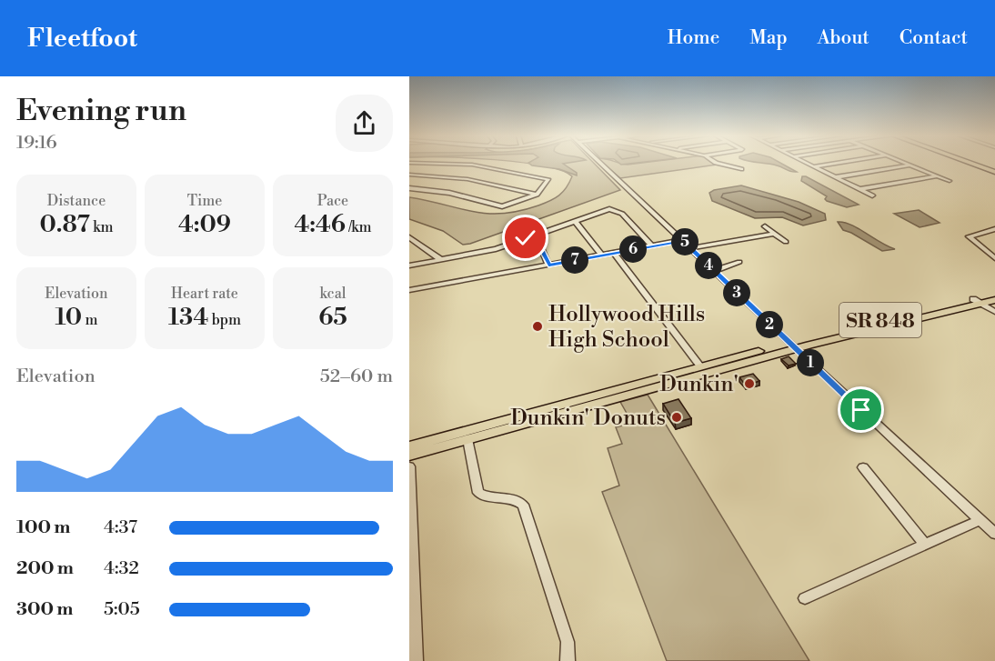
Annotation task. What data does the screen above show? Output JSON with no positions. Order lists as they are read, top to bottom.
{
  "streets": {
    "main road": ["SR 848"]
  },
  "places": ["Hollywood Hills High School", "Dunkin'", "Dunkin' Donuts"],
  "page": {
    "header": "Fleetfoot",
    "nav": [
      "Home",
      "Map",
      "About",
      "Contact"
    ],
    "heading": ["Evening run", "19:16"],
    "stats": [
      ["Distance", "0.87 km"],
      ["Time", "4:09"],
      ["Pace", "4:46 /km"],
      ["Elevation", "10 m"],
      ["Heart rate", "134 bpm"],
      ["kcal", "65"]
    ],
    "pins": [
      "5",
      "6",
      "7",
      "4",
      "3",
      "2",
      "1"
    ],
    "chart": ["Elevation", "52–60 m"],
    "list": [
      {
        "name": "100 m",
        "note": "4:37"
      },
      {
        "name": "200 m",
        "note": "4:32"
      },
      {
        "name": "300 m",
        "note": "5:05"
      }
    ]
  }
}
